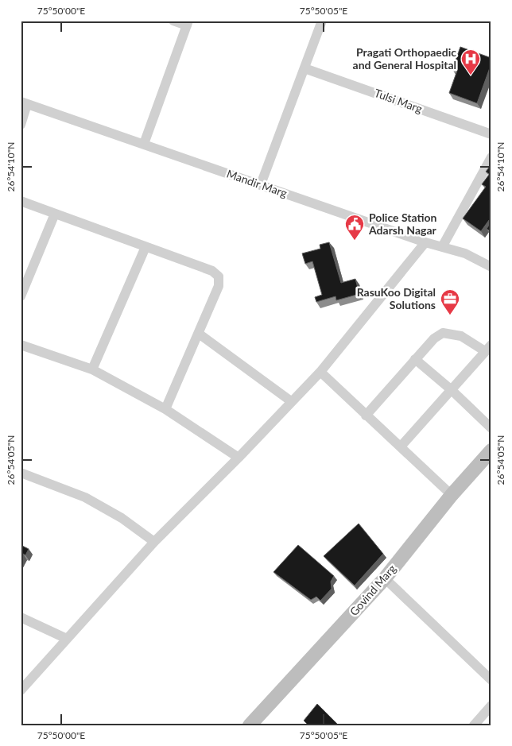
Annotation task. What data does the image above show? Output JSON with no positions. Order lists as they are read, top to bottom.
{
  "streets": {
    "street": ["Tulsi Marg", "Mandir Marg", "Govind Marg"]
  },
  "places": {
    "hospital": ["Pragati Orthopaedic and General Hospital"],
    "public building": ["Police Station Adarsh Nagar"],
    "office": ["RasuKoo Digital Solutions"]
  },
  "coordinates": [
    "75°50'00\"E",
    "75°50'05\"E",
    "26°54'10\"N",
    "26°54'05\"N"
  ]
}
